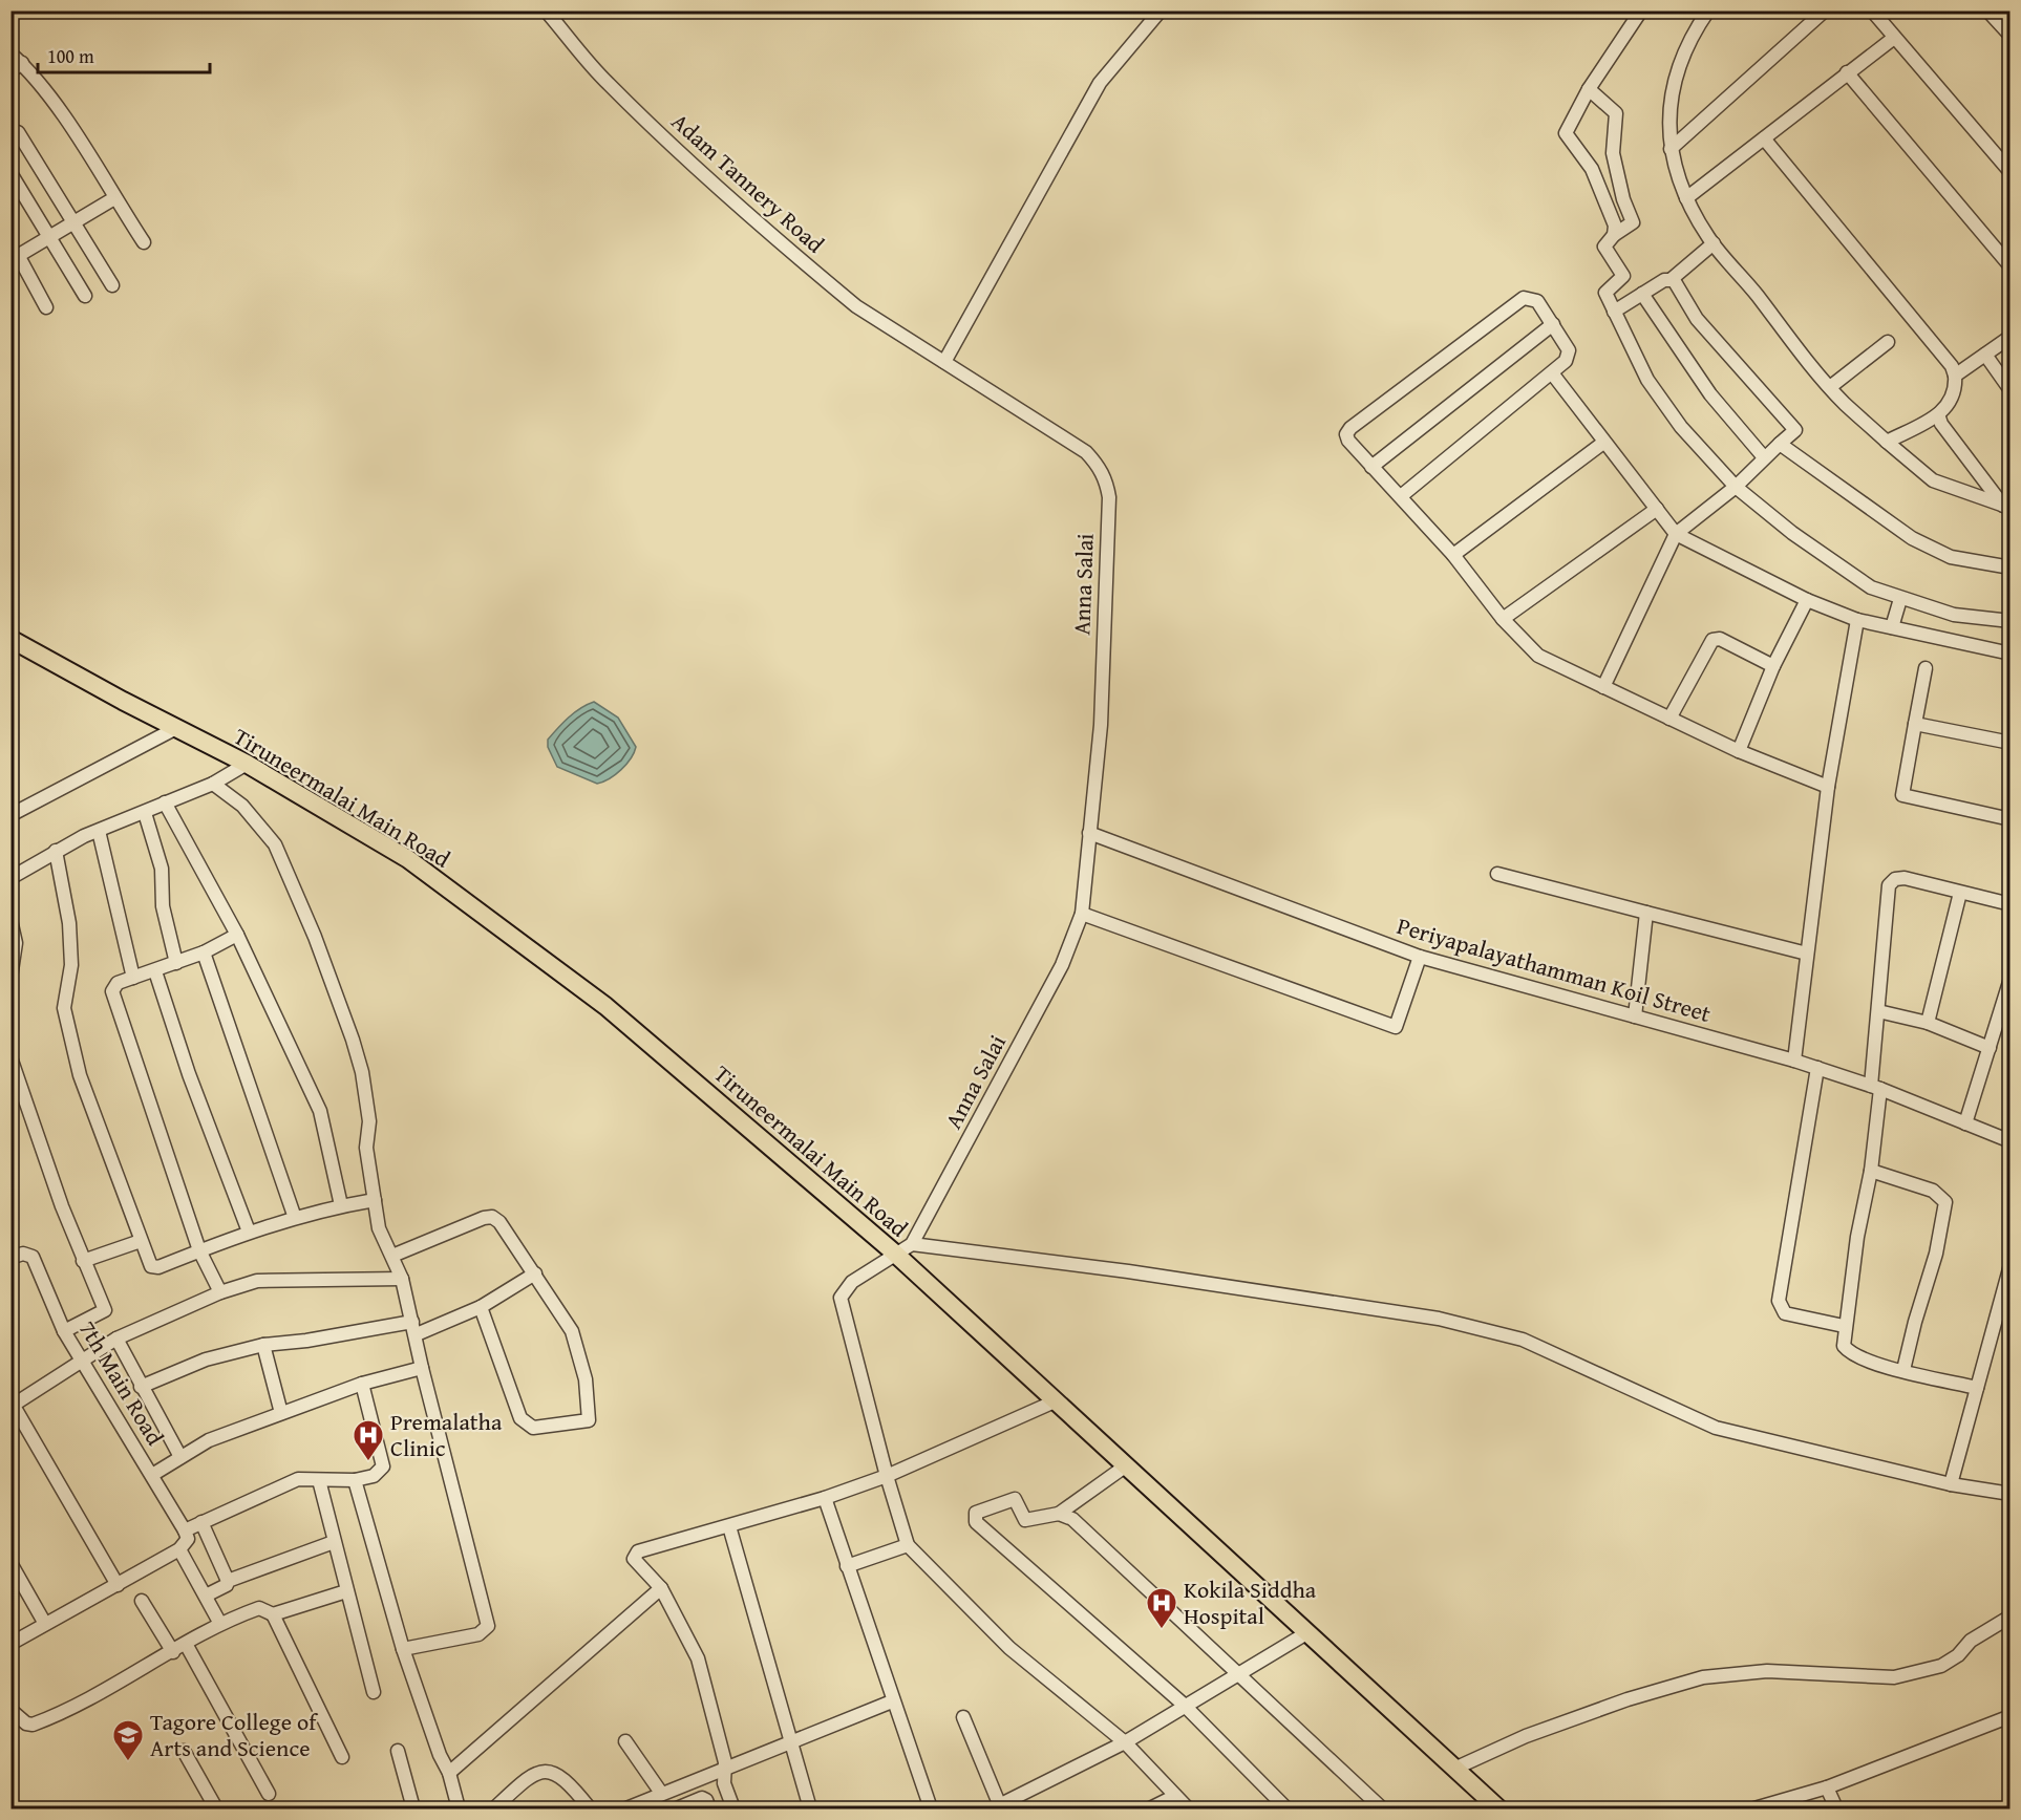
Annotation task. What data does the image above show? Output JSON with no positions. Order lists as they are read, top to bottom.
{
  "streets": {
    "main road": ["Tiruneermalai Main Road"],
    "street": [
      "Adam Tannery Road",
      "Anna Salai",
      "Periyapalayathamman Koil Street",
      "7th Main Road"
    ]
  },
  "crossings": [
    ["Adam Tannery Road", "Anna Salai"],
    ["Anna Salai", "Periyapalayathamman Koil Street"]
  ],
  "places": {
    "hospital": ["Premalatha Clinic", "Kokila Siddha Hospital"],
    "school or university": ["Tagore College of Arts and Science"]
  },
  "scale_bar": "100 m"
}
